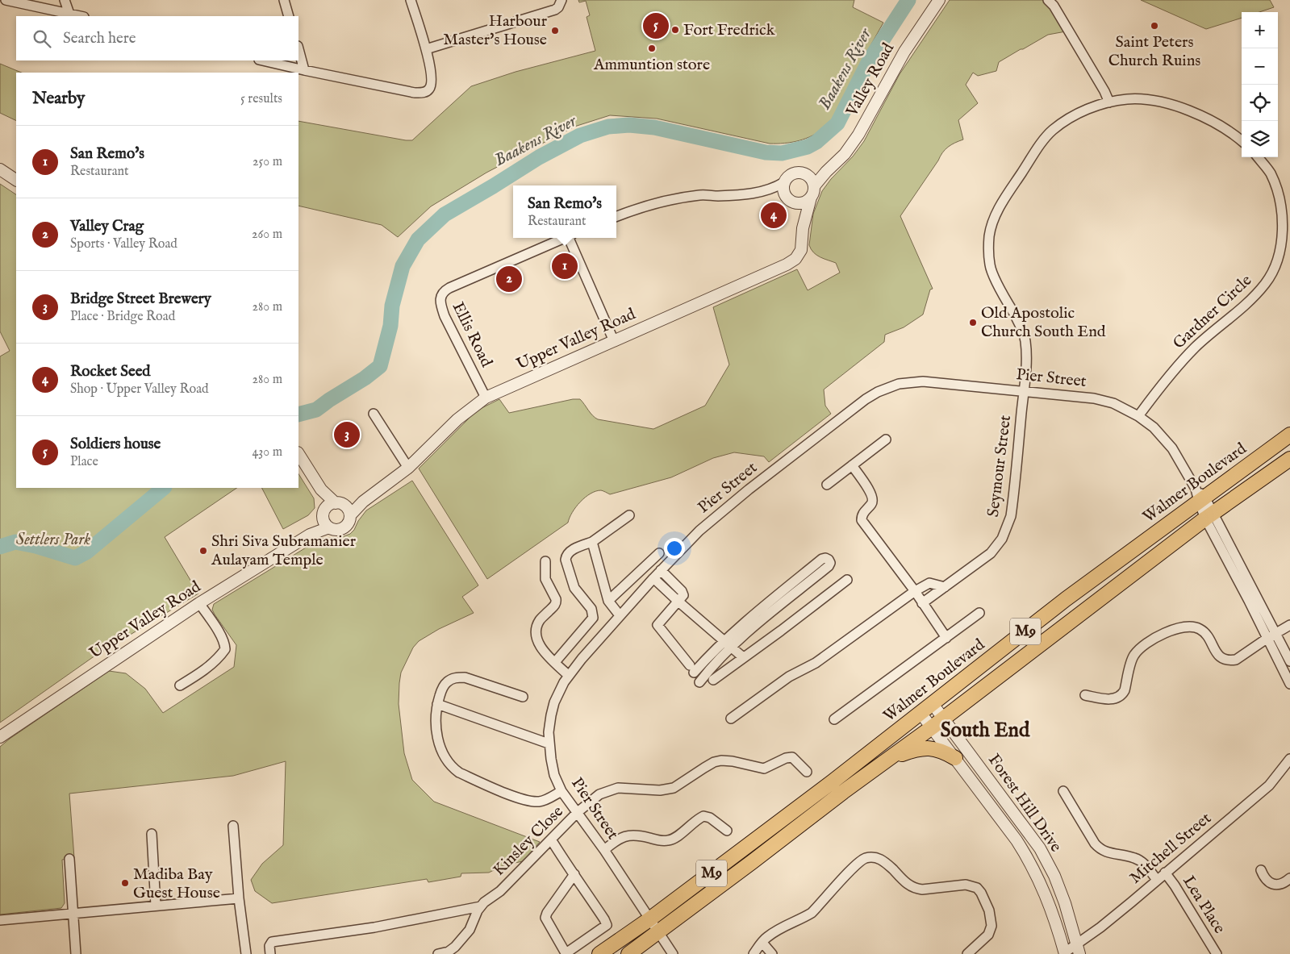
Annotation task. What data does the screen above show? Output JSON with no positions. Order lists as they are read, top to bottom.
{
  "streets": {
    "main road": ["Walmer Boulevard", "M9"],
    "street": [
      "Valley Road",
      "Gardner Circle",
      "Ellis Road",
      "Upper Valley Road",
      "Pier Street",
      "Seymour Street",
      "Forest Hill Drive",
      "Kinsley Close",
      "Mitchell Street",
      "Lea Place"
    ]
  },
  "crossings": [
    ["Valley Road", "Upper Valley Road"],
    ["Gardner Circle", "Pier Street"],
    ["Ellis Road", "Upper Valley Road"],
    ["Pier Street", "Seymour Street"],
    ["Pier Street", "Walmer Boulevard"],
    ["Pier Street", "M9"],
    ["Pier Street", "Kinsley Close"],
    ["Walmer Boulevard", "Forest Hill Drive"],
    ["M9", "Forest Hill Drive"],
    ["Forest Hill Drive", "Mitchell Street"],
    ["Mitchell Street", "Lea Place"]
  ],
  "districts": ["South End"],
  "water": ["Baakens River"],
  "parks": ["Settlers Park"],
  "places": [
    "Saint Peters Church Ruins",
    "Fort Fredrick",
    "Harbour Master's House",
    "Ammuntion store",
    "Old Apostolic Church South End",
    "Shri Siva Subramanier Aulayam Temple",
    "Madiba Bay Guest House"
  ],
  "page": {
    "pins": [
      "5",
      "4",
      "1",
      "2",
      "3"
    ],
    "map_buttons": ["+", "−"],
    "search": "Search here",
    "heading": ["Nearby", "5 results"],
    "list": [
      {
        "mark": "1",
        "name": "San Remo's",
        "note": "Restaurant",
        "value": "250 m"
      },
      {
        "mark": "2",
        "name": "Valley Crag",
        "note": "Sports · Valley Road",
        "value": "260 m"
      },
      {
        "mark": "3",
        "name": "Bridge Street Brewery",
        "note": "Place · Bridge Road",
        "value": "280 m"
      },
      {
        "mark": "4",
        "name": "Rocket Seed",
        "note": "Shop · Upper Valley Road",
        "value": "280 m"
      },
      {
        "mark": "5",
        "name": "Soldiers house",
        "note": "Place",
        "value": "430 m"
      }
    ],
    "popup": ["San Remo's", "Restaurant"]
  }
}
